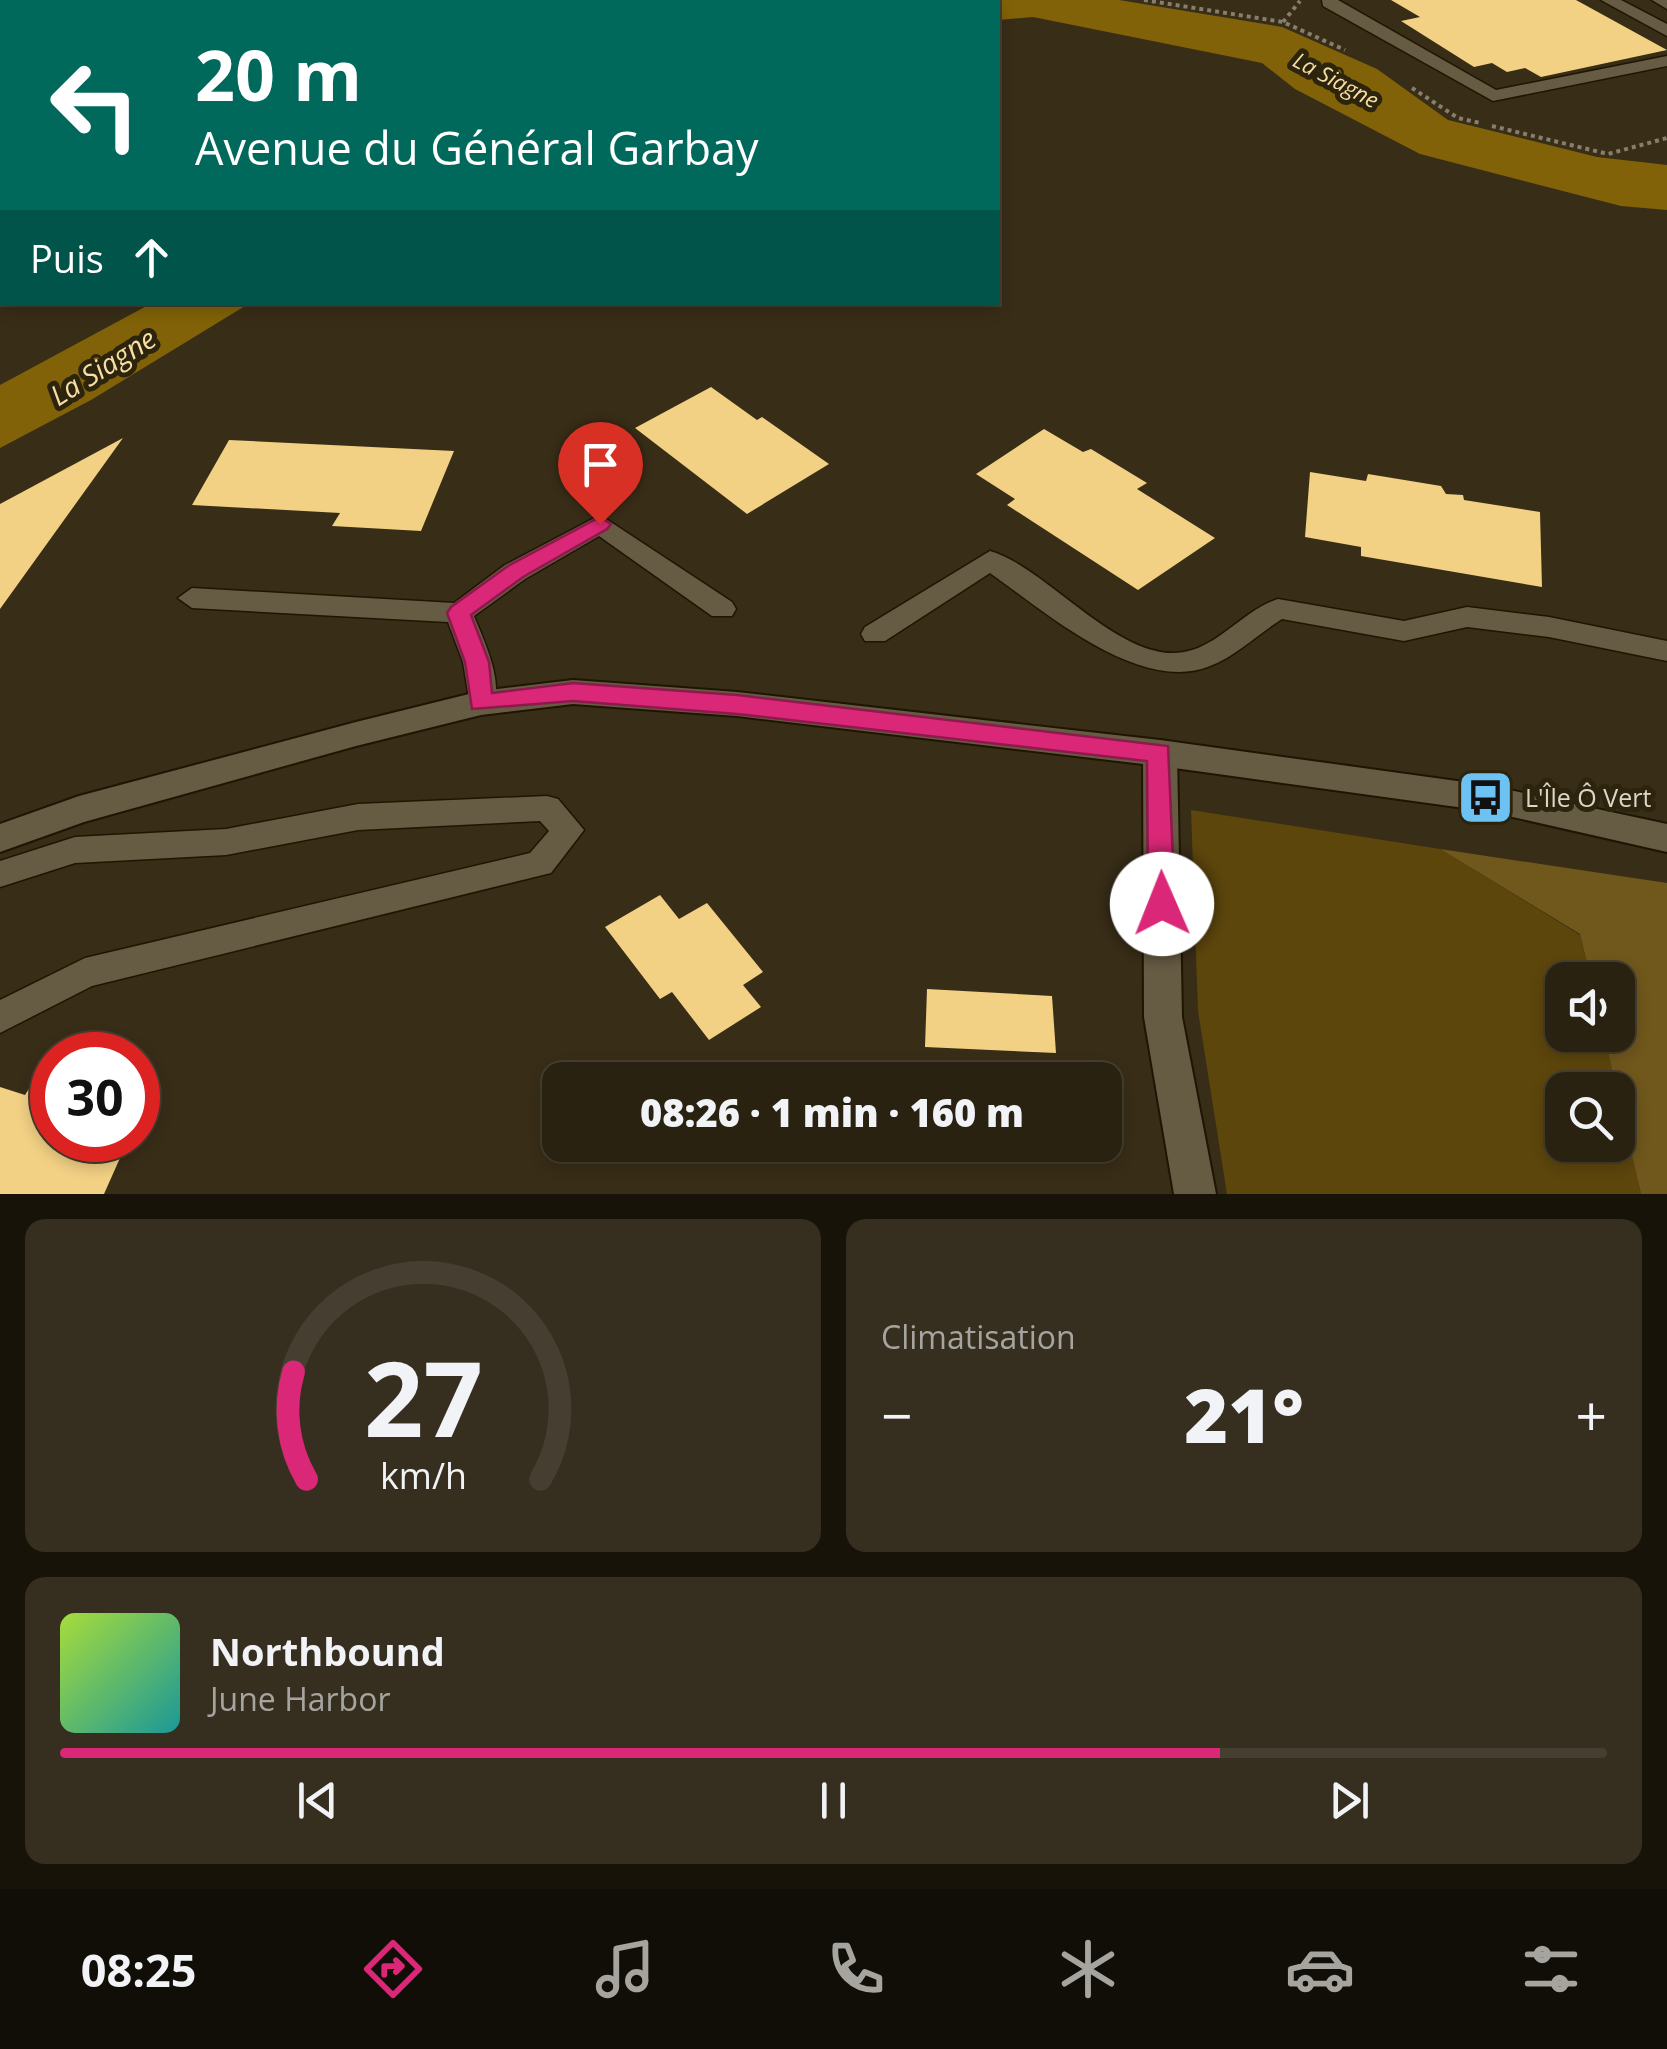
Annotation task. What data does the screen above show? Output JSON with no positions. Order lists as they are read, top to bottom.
{
  "water": ["La Siagne"],
  "places": {
    "bus stop": ["L'Île Ô Vert"]
  },
  "page": {
    "turn": ["20 m", "Avenue du Général Garbay"],
    "then": "Puis",
    "limit": "30",
    "trip": "08:26 · 1 min · 160 m",
    "tile": "Climatisation",
    "heat": ["−", "21°", "+"],
    "song": ["Northbound", "June Harbor"],
    "tabs": "08:25",
    "gauge": ["27", "km/h"]
  }
}
